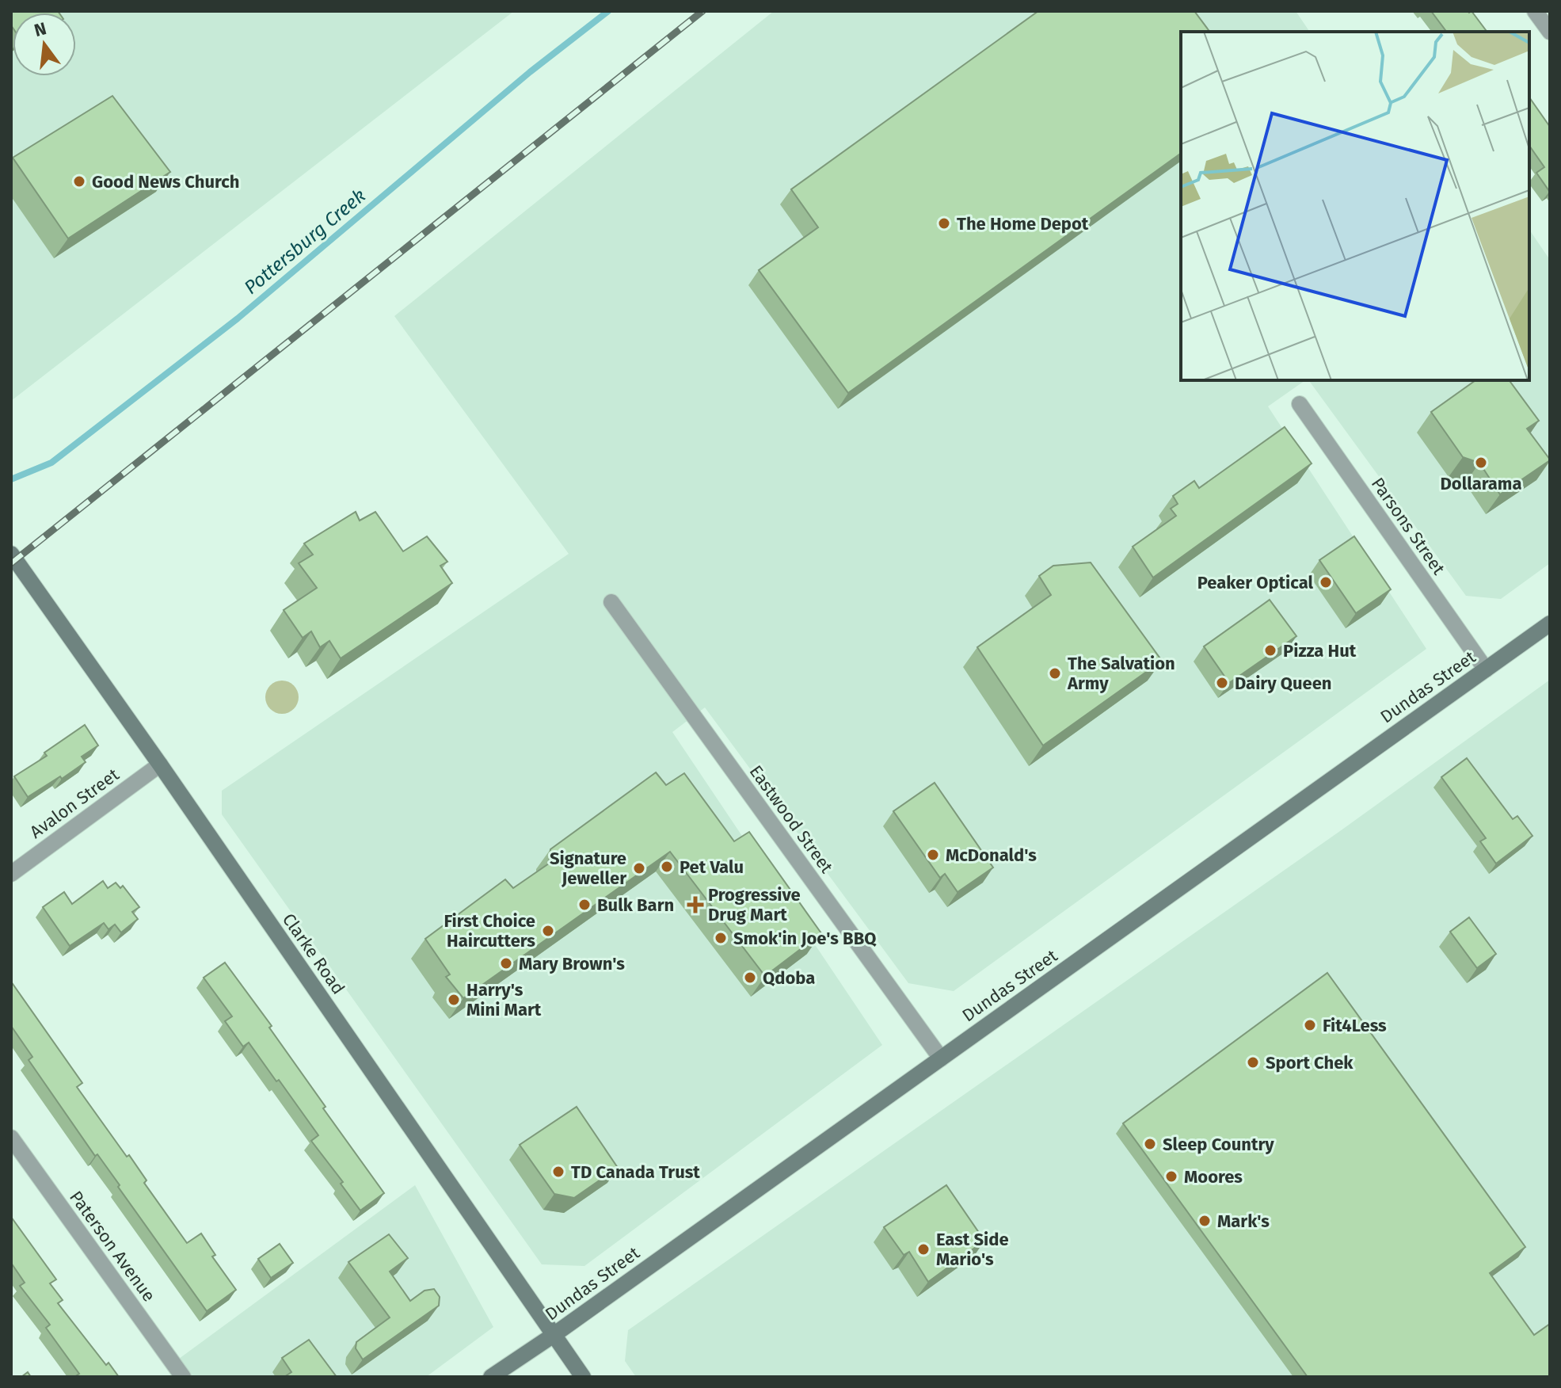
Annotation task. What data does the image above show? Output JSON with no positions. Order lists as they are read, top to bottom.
{
  "streets": {
    "main road": ["Dundas Street", "Clarke Road"],
    "street": [
      "Parsons Street",
      "Avalon Street",
      "Eastwood Street",
      "Paterson Avenue"
    ]
  },
  "crossings": [
    ["Parsons Street", "Dundas Street"],
    ["Dundas Street", "Eastwood Street"],
    ["Dundas Street", "Clarke Road"],
    ["Avalon Street", "Clarke Road"]
  ],
  "water": ["Pottersburg Creek"],
  "places": {
    "other": [
      "Good News Church",
      "The Home Depot",
      "Dollarama",
      "Peaker Optical",
      "Pizza Hut",
      "The Salvation Army",
      "Dairy Queen",
      "McDonald's",
      "Pet Valu",
      "Signature Jeweller",
      "Bulk Barn",
      "First Choice Haircutters",
      "Smok'in Joe's BBQ",
      "Mary Brown's",
      "Qdoba",
      "Harry's Mini Mart",
      "Fit4Less",
      "Sport Chek",
      "Sleep Country",
      "TD Canada Trust",
      "Moores",
      "Mark's",
      "East Side Mario's"
    ],
    "health": ["Progressive Drug Mart"]
  },
  "north": "top"
}
